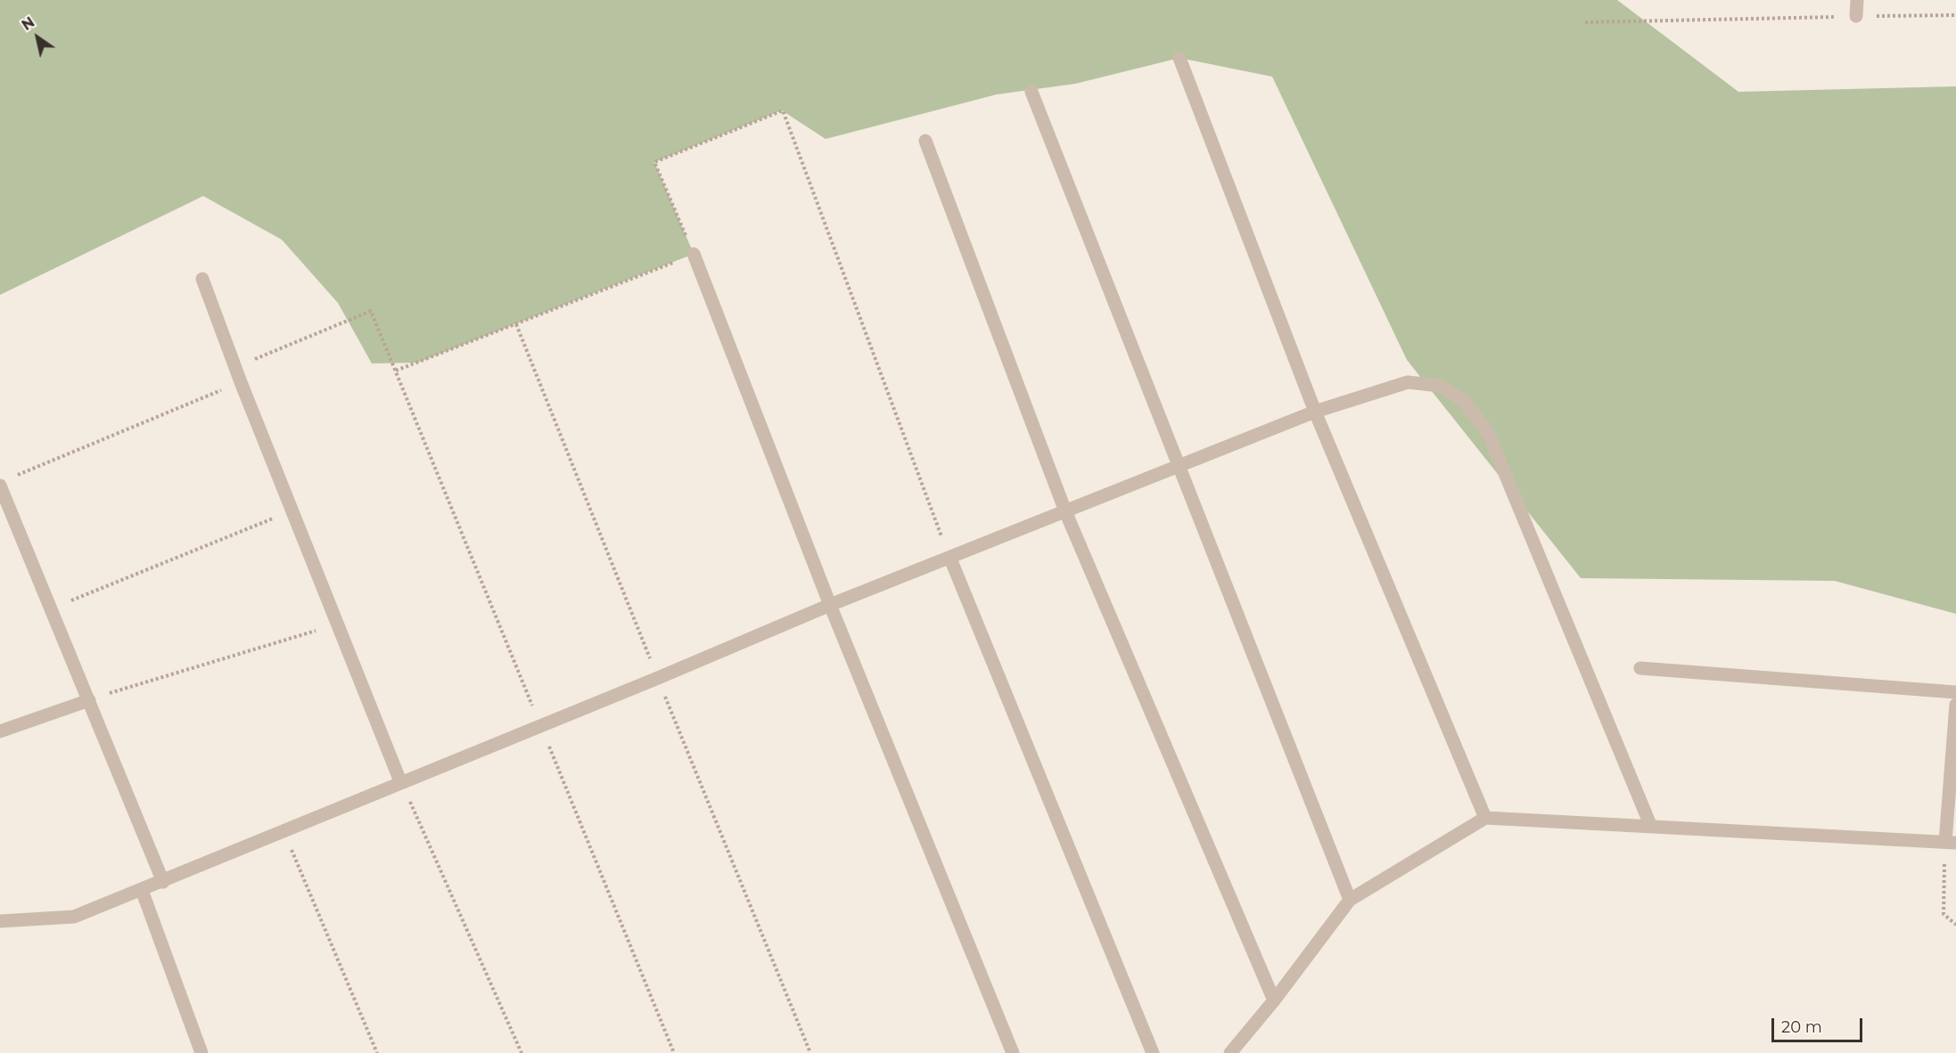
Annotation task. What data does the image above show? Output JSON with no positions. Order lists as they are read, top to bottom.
{
  "scale_bar": "20 m",
  "north": "top left"
}
